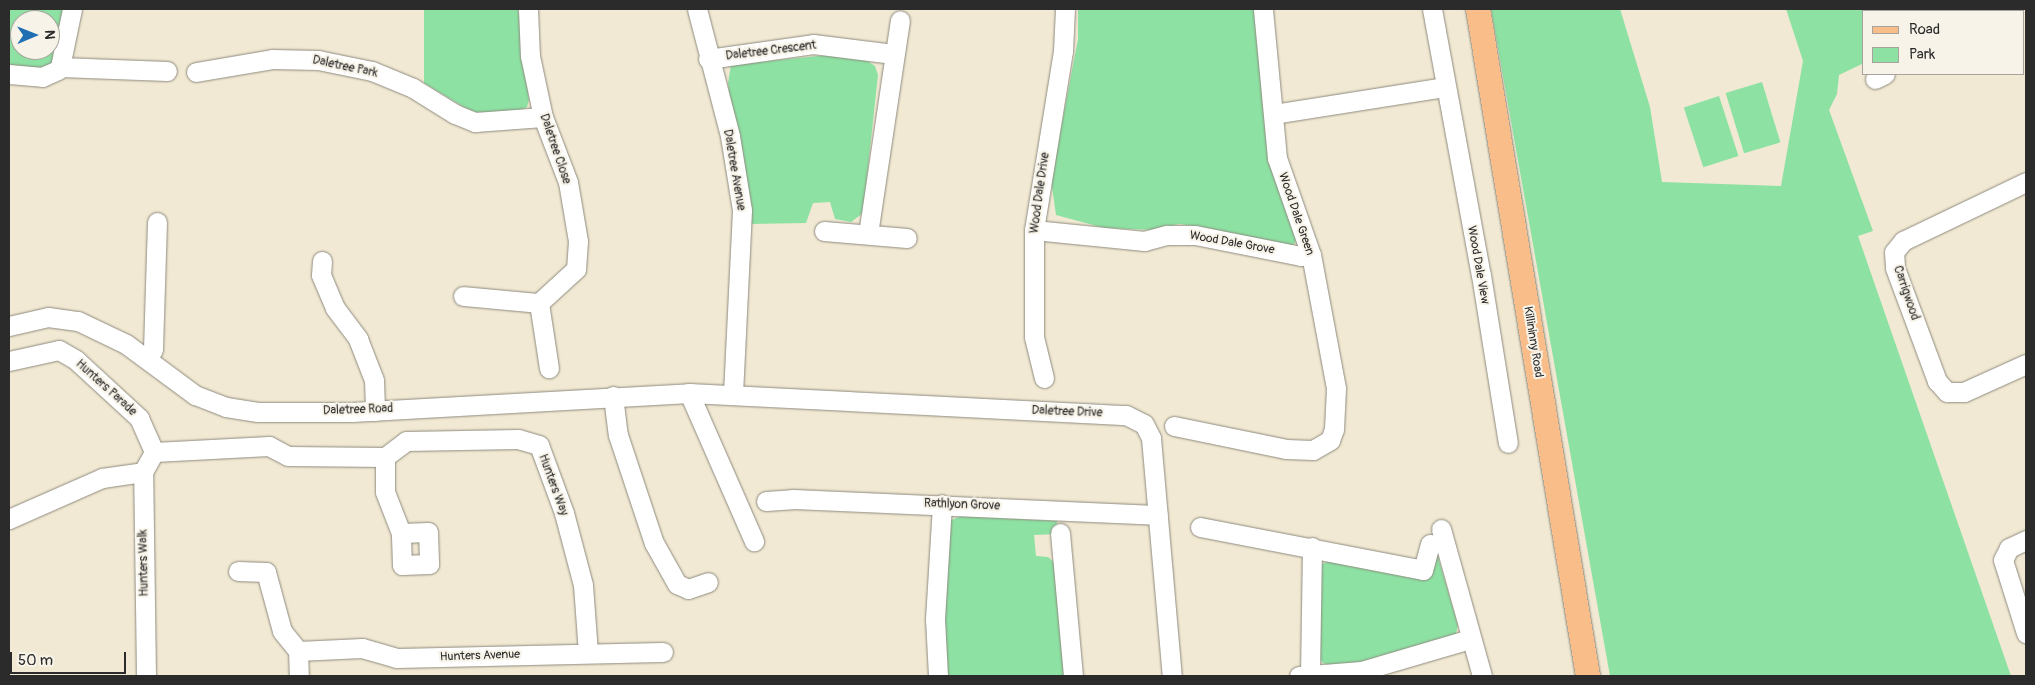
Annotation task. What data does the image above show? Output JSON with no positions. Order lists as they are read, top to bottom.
{
  "streets": {
    "main road": ["Killininny Road"],
    "street": [
      "Daletree Crescent",
      "Daletree Park",
      "Daletree Close",
      "Daletree Avenue",
      "Wood Dale Drive",
      "Wood Dale Green",
      "Wood Dale Grove",
      "Wood Dale View",
      "Carrigwood",
      "Hunters Parade",
      "Daletree Road",
      "Daletree Drive",
      "Hunters Way",
      "Rathlyon Grove",
      "Hunters Walk",
      "Hunters Avenue"
    ]
  },
  "crossings": [
    ["Daletree Crescent", "Daletree Avenue"],
    ["Daletree Park", "Daletree Close"],
    ["Daletree Avenue", "Daletree Road"],
    ["Daletree Avenue", "Daletree Drive"],
    ["Wood Dale Drive", "Wood Dale Grove"],
    ["Wood Dale Green", "Wood Dale Grove"],
    ["Hunters Parade", "Hunters Walk"],
    ["Daletree Road", "Daletree Drive"],
    ["Daletree Drive", "Rathlyon Grove"],
    ["Hunters Way", "Hunters Avenue"]
  ],
  "legend": ["Road", "Park"],
  "scale_bar": "50 m",
  "north": "right"
}
